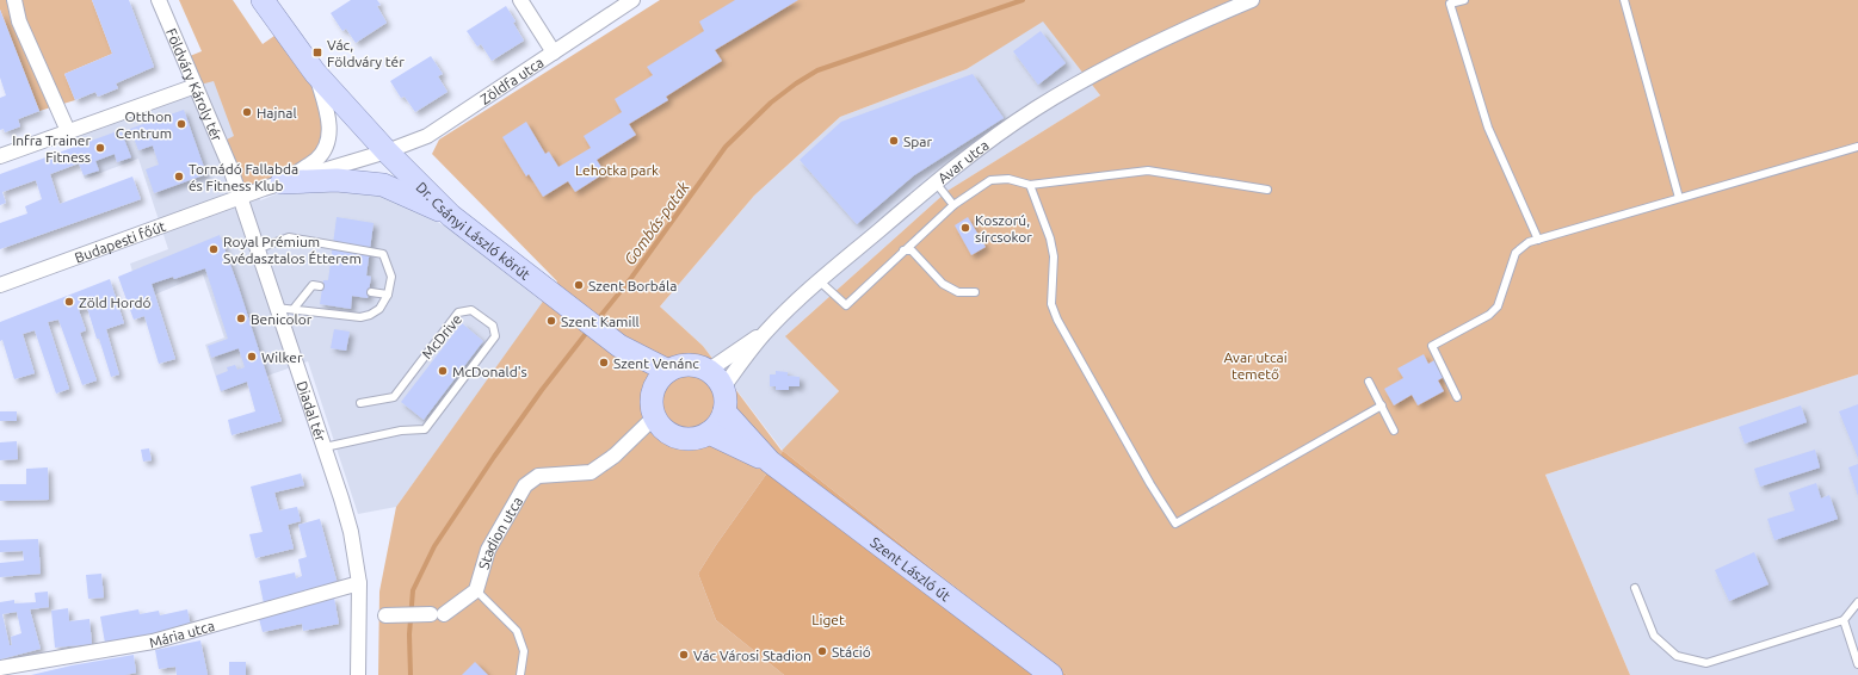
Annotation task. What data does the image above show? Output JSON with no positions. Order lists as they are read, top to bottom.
{
  "streets": {
    "main road": ["Dr. Csányi László körút", "Szent László út"],
    "street": [
      "Zöldfa utca",
      "Földváry Károly tér",
      "Avar utca",
      "Budapesti főút",
      "Diadal tér",
      "Stadion utca",
      "Mária utca"
    ],
    "lane": ["McDrive"]
  },
  "crossings": [
    ["Zöldfa utca", "Dr. Csányi László körút"],
    ["Földváry Károly tér", "Budapesti főút"],
    ["Földváry Károly tér", "Diadal tér"],
    ["Avar utca", "Stadion utca"],
    ["Budapesti főút", "Diadal tér"],
    ["McDrive", "Diadal tér"],
    ["Diadal tér", "Mária utca"]
  ],
  "water": ["Gombás-patak"],
  "parks": ["Lehotka park", "Avar utcai temető", "Liget"],
  "places": {
    "transit": ["Vác, Földváry tér"],
    "other": [
      "Hajnal",
      "Otthon Centrum",
      "Spar",
      "Infra Trainer Fitness",
      "Tornádó Fallabda és Fitness Klub",
      "Koszorú, sírcsokor",
      "Royal Prémium Svédasztalos Étterem",
      "Szent Borbála",
      "Zöld Hordó",
      "Benicolor",
      "Szent Kamill",
      "Wilker",
      "Szent Venánc",
      "McDonald's",
      "Stáció",
      "Vác Városi Stadion"
    ]
  }
}
